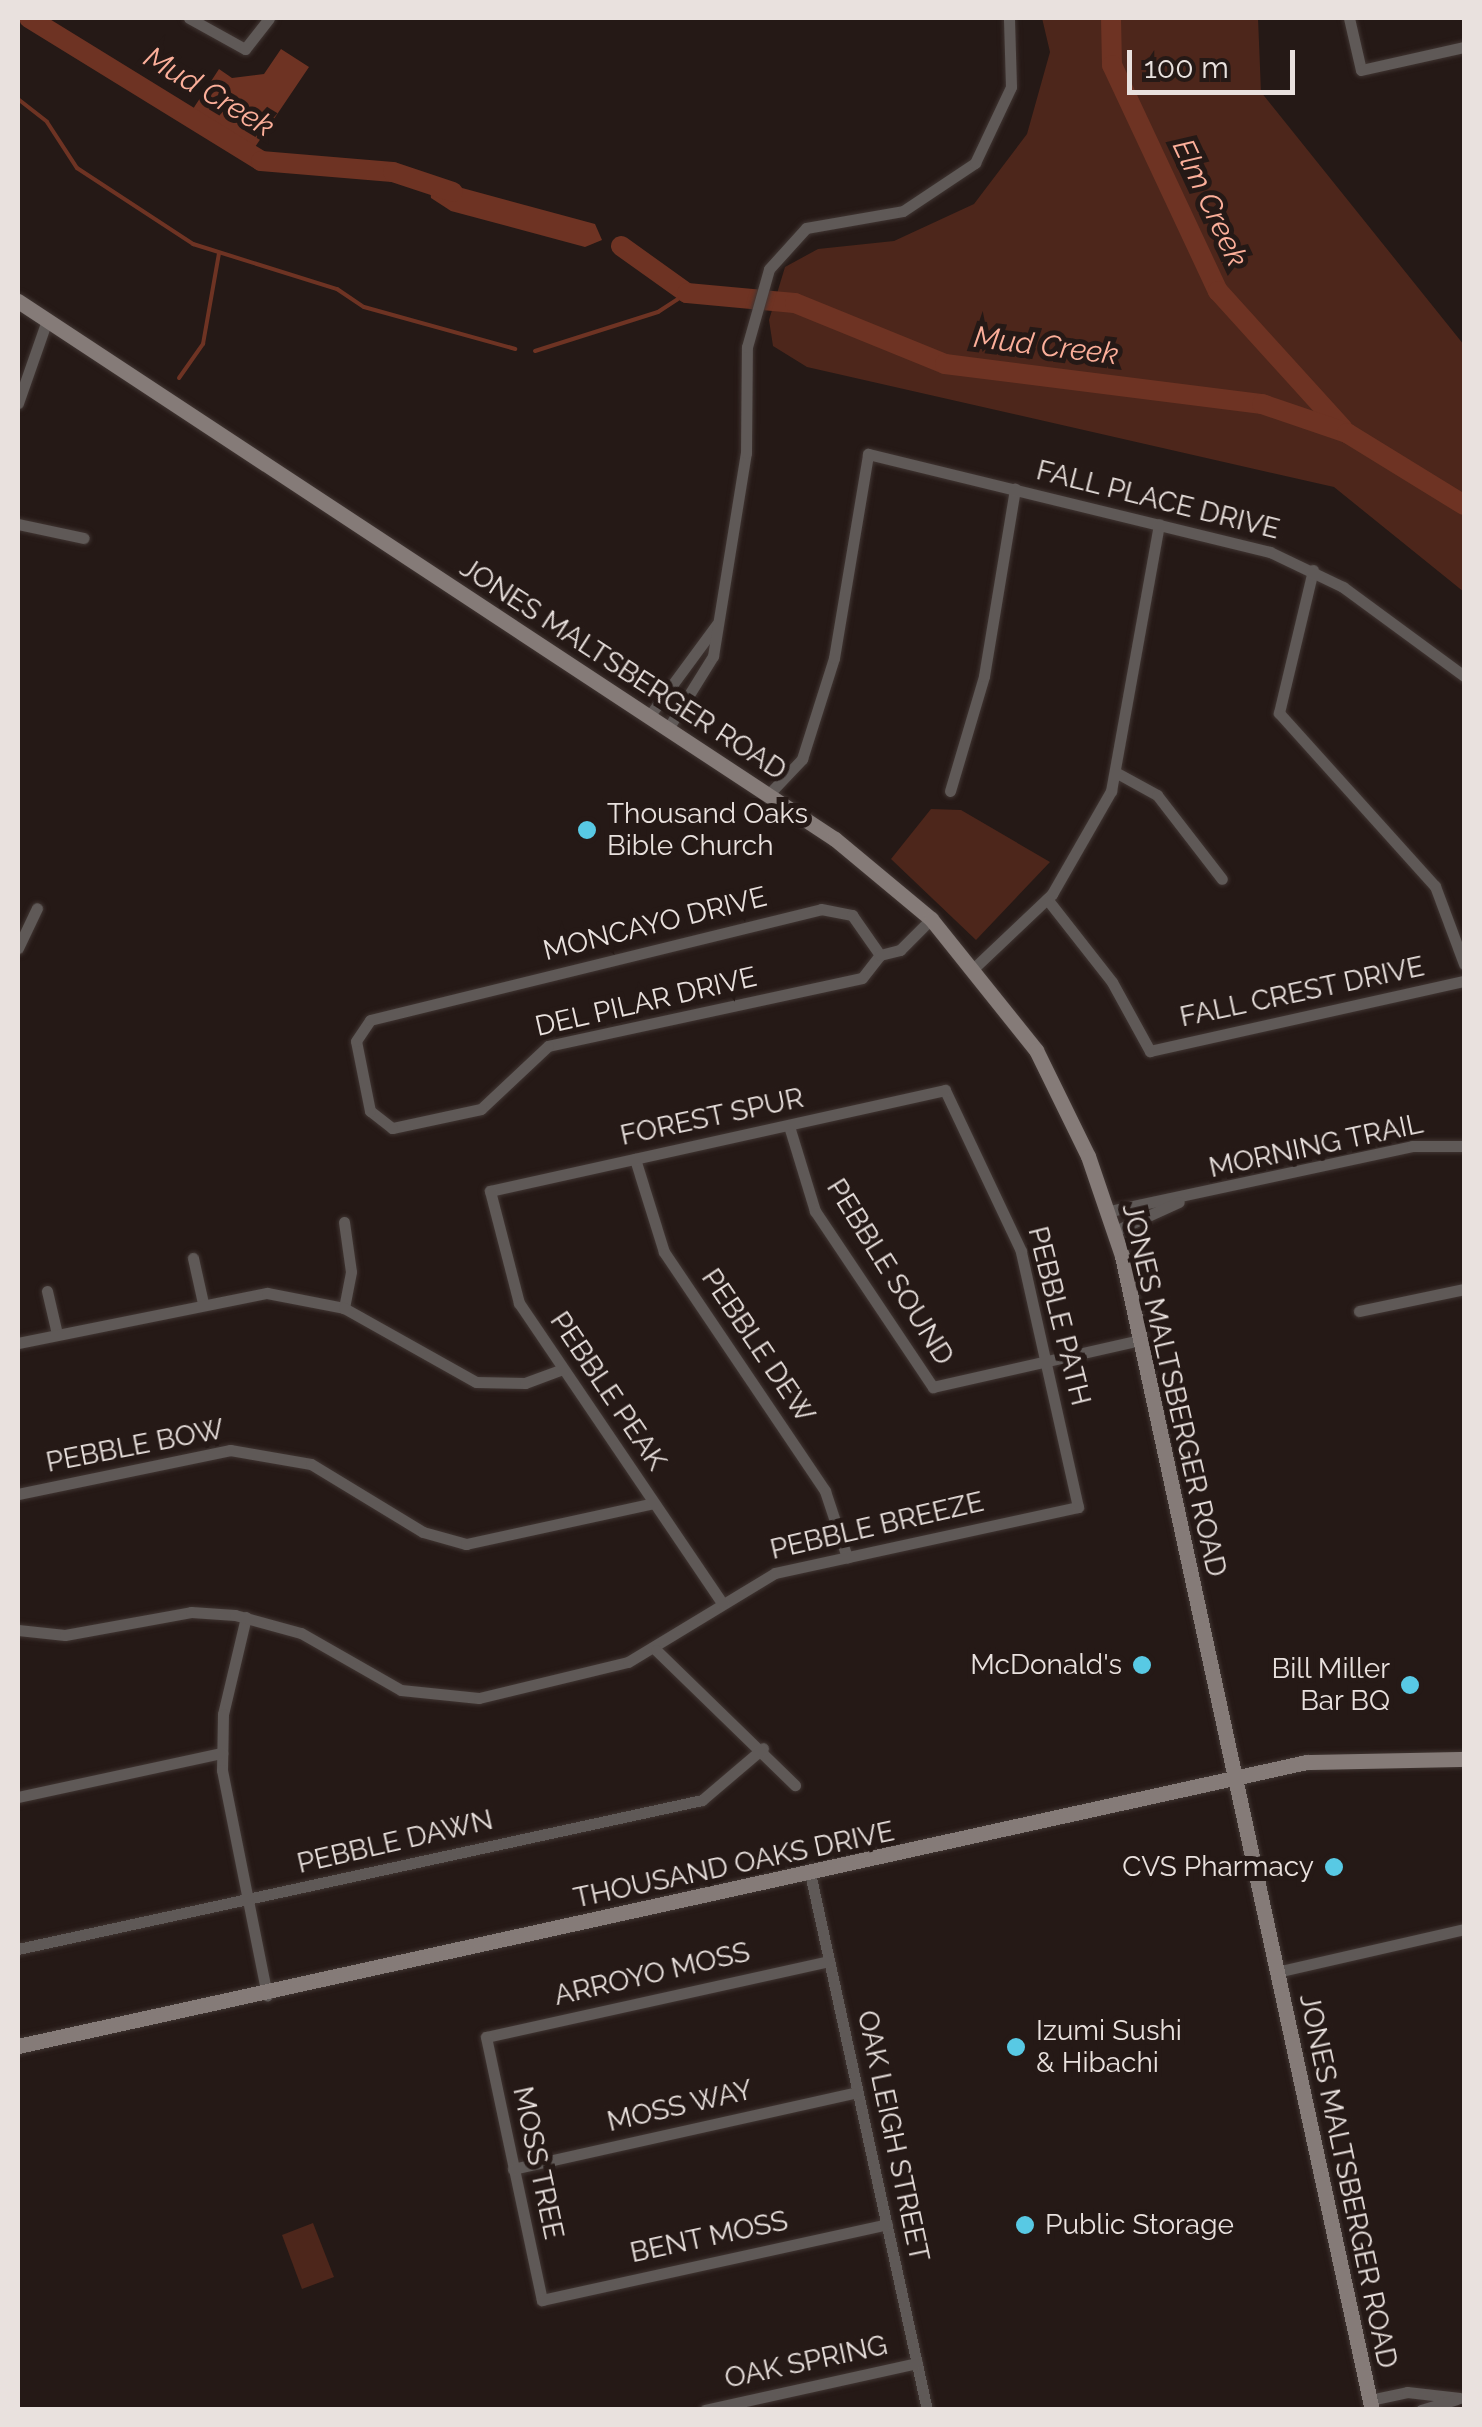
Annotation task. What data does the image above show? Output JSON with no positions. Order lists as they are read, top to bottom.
{
  "streets": {
    "main road": ["JONES MALTSBERGER ROAD", "THOUSAND OAKS DRIVE"],
    "street": [
      "FALL PLACE DRIVE",
      "MONCAYO DRIVE",
      "FALL CREST DRIVE",
      "DEL PILAR DRIVE",
      "FOREST SPUR",
      "MORNING TRAIL",
      "PEBBLE SOUND",
      "PEBBLE PATH",
      "PEBBLE DEW",
      "PEBBLE PEAK",
      "PEBBLE BOW",
      "PEBBLE BREEZE",
      "PEBBLE DAWN",
      "ARROYO MOSS",
      "MOSS WAY",
      "OAK LEIGH STREET",
      "MOSS TREE",
      "BENT MOSS",
      "OAK SPRING"
    ]
  },
  "crossings": [
    ["FALL PLACE DRIVE", "JONES MALTSBERGER ROAD"],
    ["JONES MALTSBERGER ROAD", "MORNING TRAIL"],
    ["JONES MALTSBERGER ROAD", "THOUSAND OAKS DRIVE"],
    ["MONCAYO DRIVE", "DEL PILAR DRIVE"],
    ["FOREST SPUR", "PEBBLE SOUND"],
    ["FOREST SPUR", "PEBBLE PATH"],
    ["FOREST SPUR", "PEBBLE DEW"],
    ["FOREST SPUR", "PEBBLE PEAK"],
    ["PEBBLE SOUND", "PEBBLE PATH"],
    ["PEBBLE PATH", "PEBBLE BREEZE"],
    ["PEBBLE DEW", "PEBBLE BREEZE"],
    ["PEBBLE PEAK", "PEBBLE BOW"],
    ["PEBBLE PEAK", "PEBBLE BREEZE"],
    ["THOUSAND OAKS DRIVE", "OAK LEIGH STREET"],
    ["ARROYO MOSS", "OAK LEIGH STREET"],
    ["ARROYO MOSS", "MOSS TREE"],
    ["MOSS WAY", "OAK LEIGH STREET"],
    ["MOSS WAY", "MOSS TREE"],
    ["OAK LEIGH STREET", "BENT MOSS"],
    ["OAK LEIGH STREET", "OAK SPRING"],
    ["MOSS TREE", "BENT MOSS"]
  ],
  "water": ["Mud Creek", "Elm Creek"],
  "places": [
    "Thousand Oaks Bible Church",
    "McDonald's",
    "Bill Miller Bar BQ",
    "CVS Pharmacy",
    "Izumi Sushi & Hibachi",
    "Public Storage"
  ],
  "scale_bar": "100 m"
}
